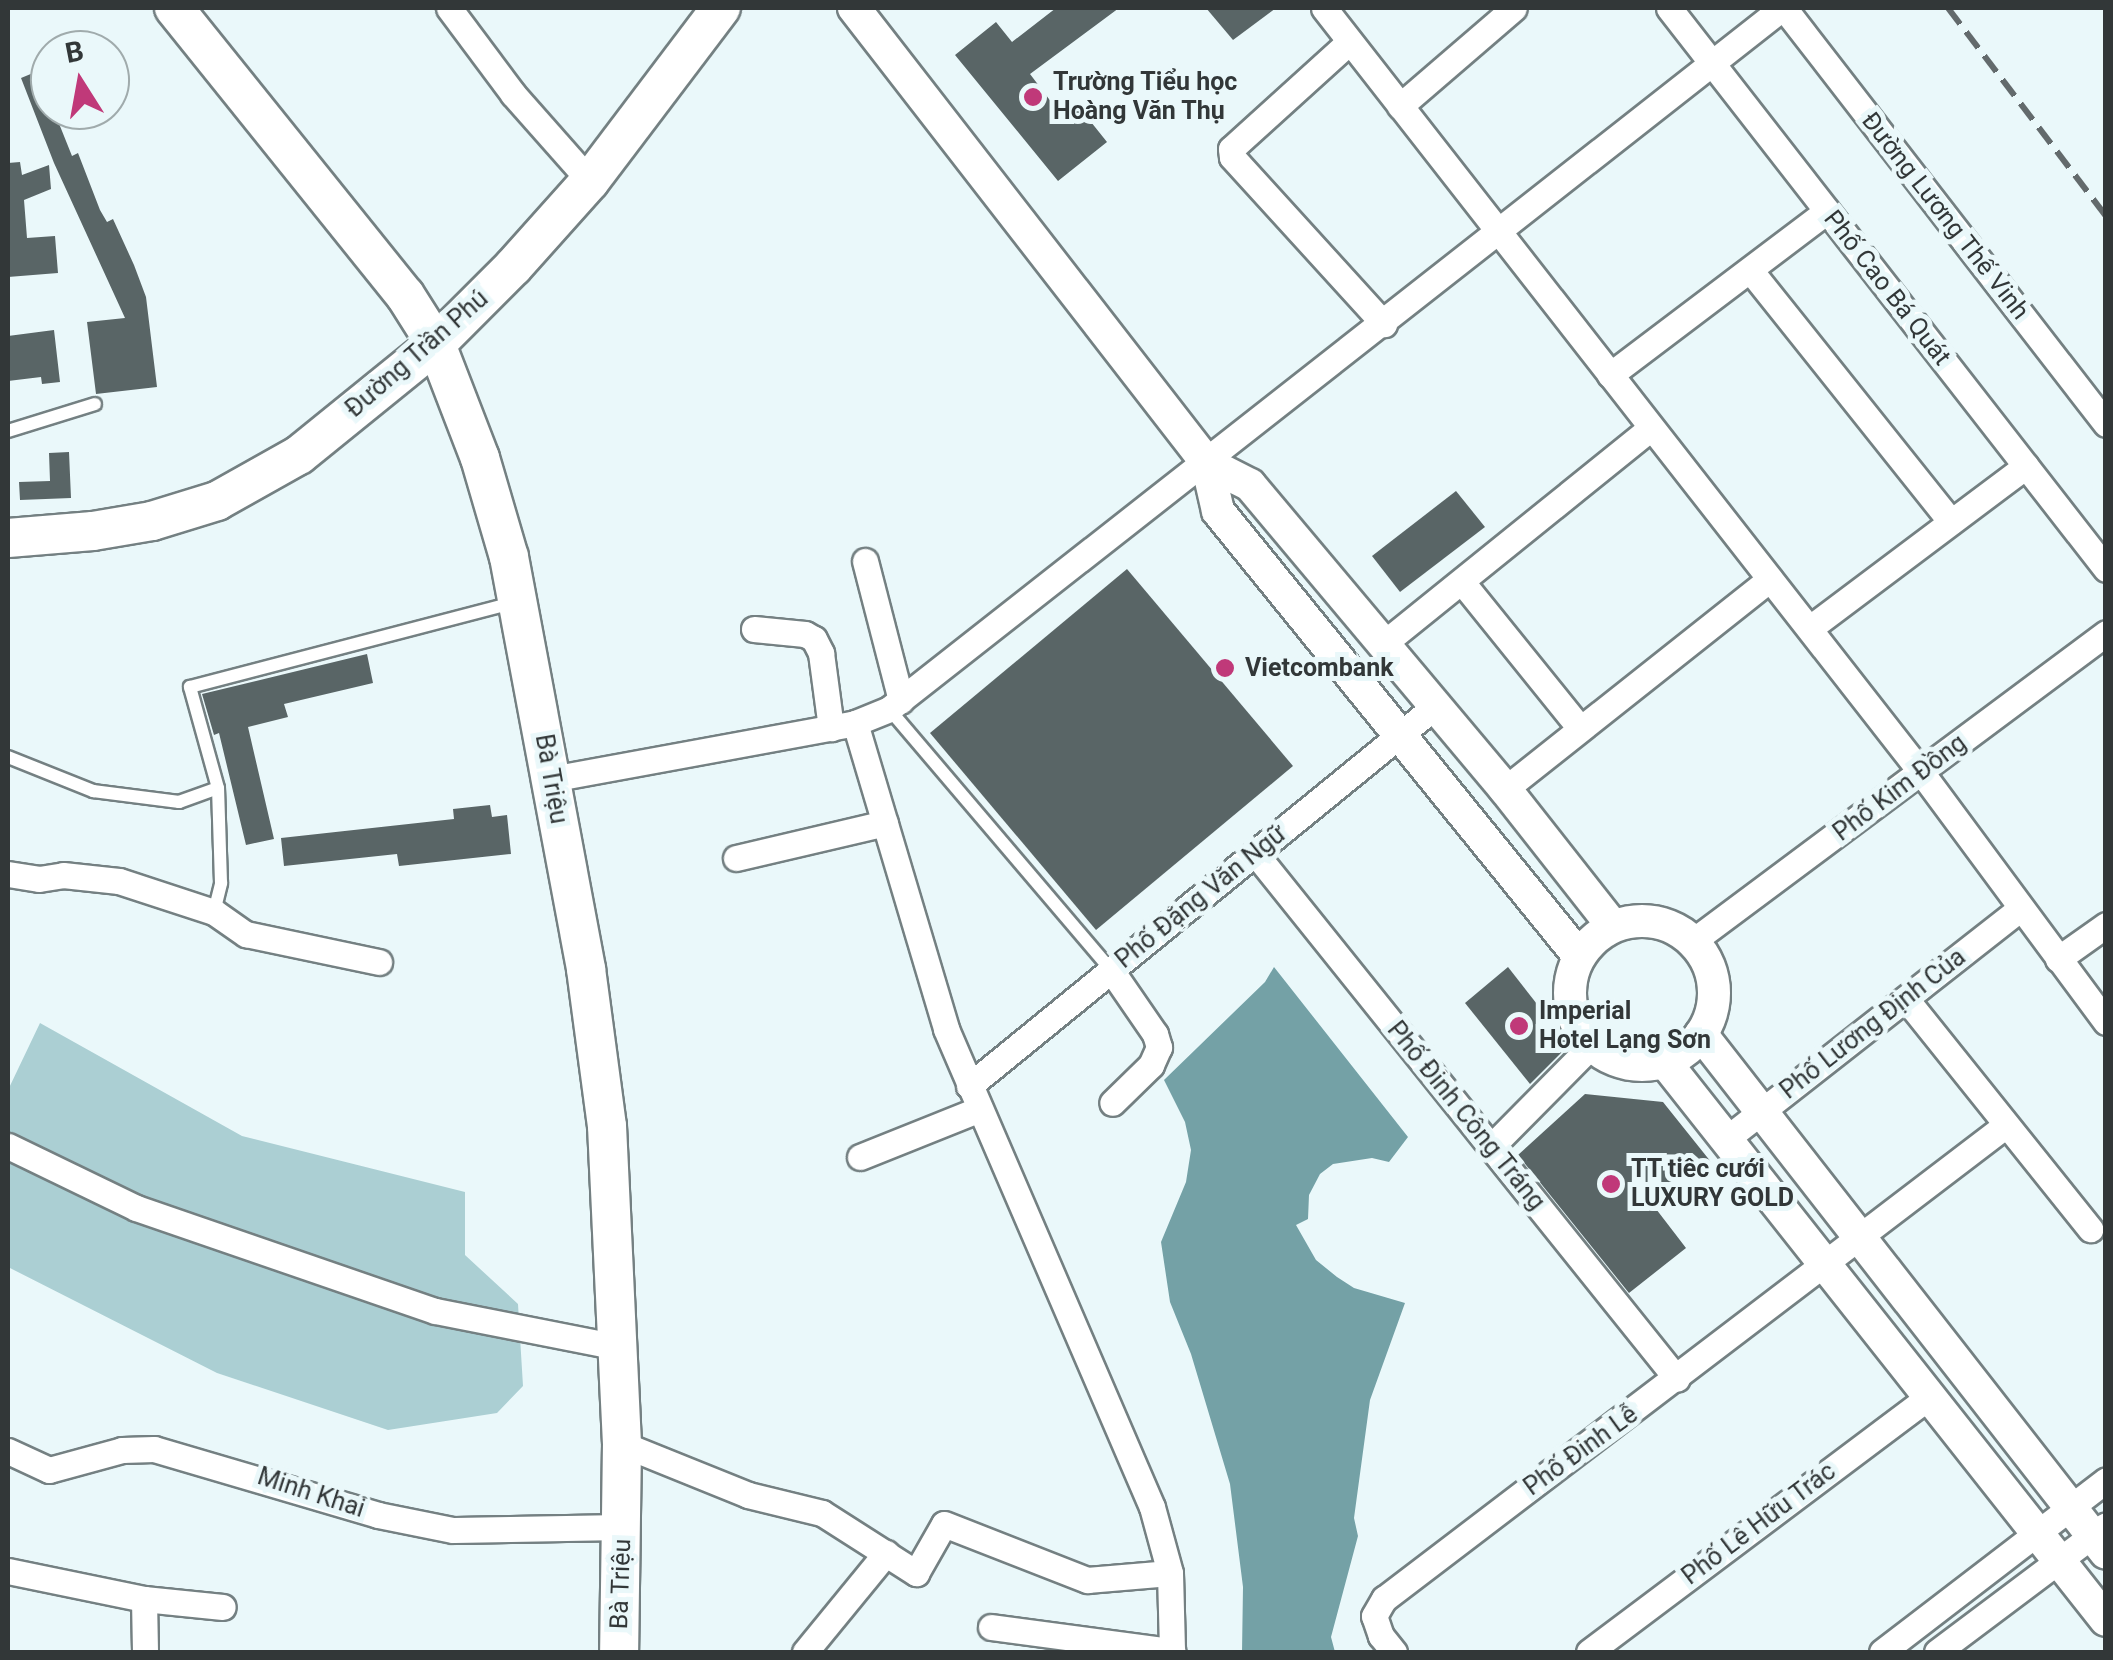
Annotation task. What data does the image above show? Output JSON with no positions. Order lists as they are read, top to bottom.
{
  "streets": {
    "main road": ["Đường Trần Phú", "Bà Triệu"],
    "street": [
      "Đường Lương Thế Vinh",
      "Phố Cao Bá Quát",
      "Phố Kim Đồng",
      "Phố Đặng Văn Ngữ",
      "Phố Lương Định Của",
      "Phố Đinh Công Tráng",
      "Phố Đinh Lễ",
      "Minh Khai",
      "Phố Lê Hữu Trác"
    ]
  },
  "crossings": [
    ["Đường Trần Phú", "Bà Triệu"],
    ["Bà Triệu", "Minh Khai"],
    ["Phố Đặng Văn Ngữ", "Phố Đinh Công Tráng"],
    ["Phố Đinh Công Tráng", "Phố Đinh Lễ"]
  ],
  "places": [
    "Trường Tiểu học Hoàng Văn Thụ",
    "Vietcombank",
    "Imperial Hotel Lạng Sơn",
    "TT tiêc cưới LUXURY GOLD"
  ],
  "north": "top"
}
